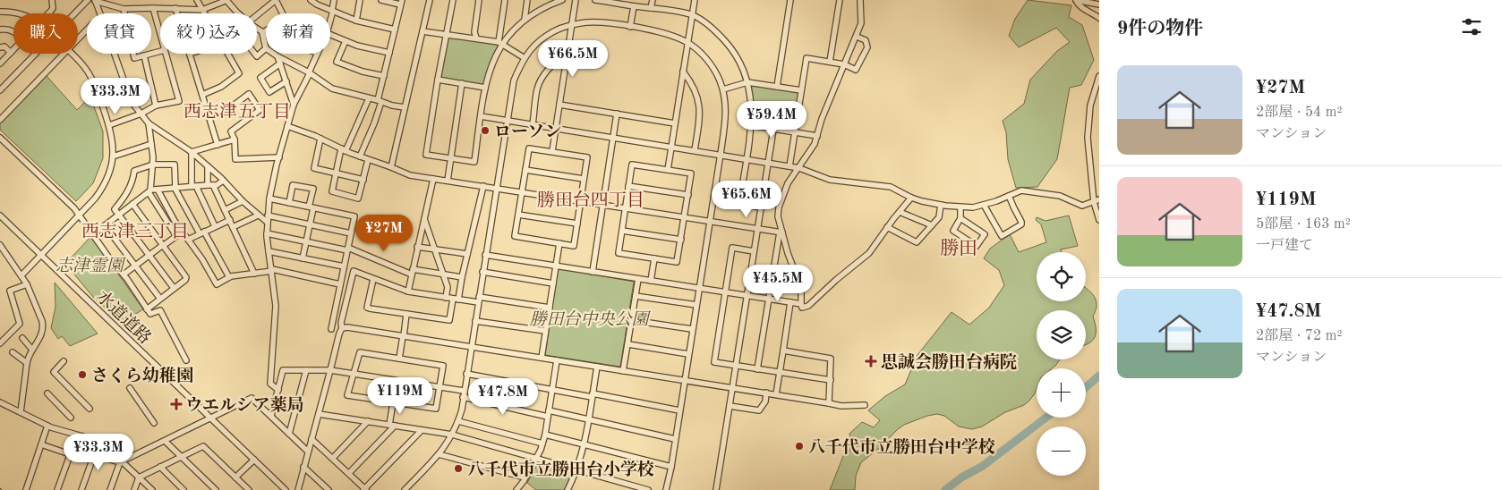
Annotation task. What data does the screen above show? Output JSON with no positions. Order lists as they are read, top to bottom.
{
  "streets": {
    "street": ["水道道路"]
  },
  "districts": [
    "西志津五丁目",
    "勝田台四丁目",
    "西志津三丁目",
    "勝田"
  ],
  "parks": ["志津霊園", "勝田台中央公園"],
  "places": {
    "other": [
      "ローソン",
      "さくら幼稚園",
      "八千代市立勝田台中学校",
      "八千代市立勝田台小学校"
    ],
    "health": ["思誠会勝田台病院", "ウエルシア薬局"]
  },
  "page": {
    "heading": "9件の物件",
    "chip": [
      "購入",
      "賃貸",
      "絞り込み",
      "新着"
    ],
    "price": [
      "¥66.5M",
      "¥33.3M",
      "¥59.4M",
      "¥65.6M",
      "¥27M",
      "¥45.5M",
      "¥119M",
      "¥47.8M",
      "¥33.3M"
    ],
    "list": [
      {
        "name": "¥27M",
        "note": "2部屋 · 54 m² · マンション"
      },
      {
        "name": "¥119M",
        "note": "5部屋 · 163 m² · 一戸建て"
      },
      {
        "name": "¥47.8M",
        "note": "2部屋 · 72 m² · マンション"
      }
    ],
    "map_buttons": ["+", "−"]
  }
}
